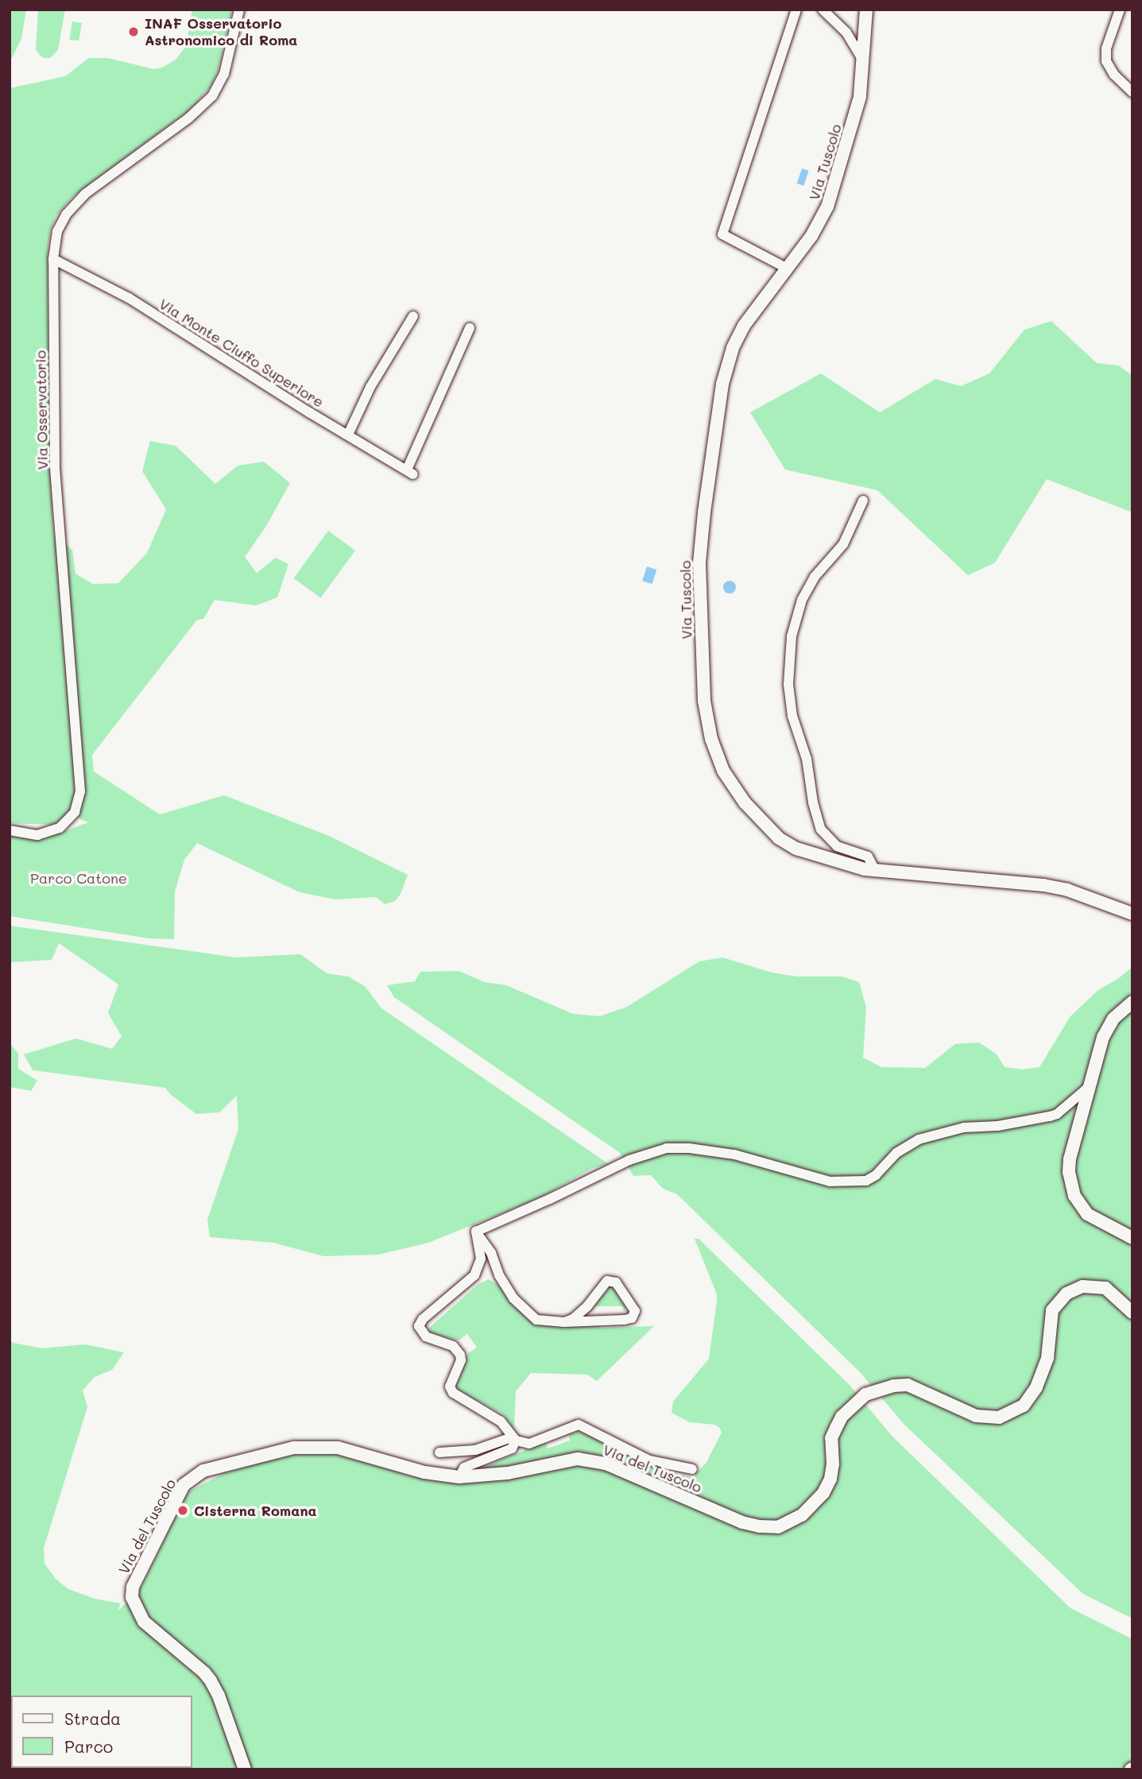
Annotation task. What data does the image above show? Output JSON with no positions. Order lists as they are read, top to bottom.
{
  "streets": {
    "street": [
      "Via Tuscolo",
      "Via Monte Ciuffo Superiore",
      "Via Osservatorio",
      "Via del Tuscolo"
    ]
  },
  "crossings": [
    ["Via Monte Ciuffo Superiore", "Via Osservatorio"]
  ],
  "parks": ["Parco Catone"],
  "places": ["INAF Osservatorio Astronomico di Roma", "Cisterna Romana"],
  "legend": ["Strada", "Parco"]
}
